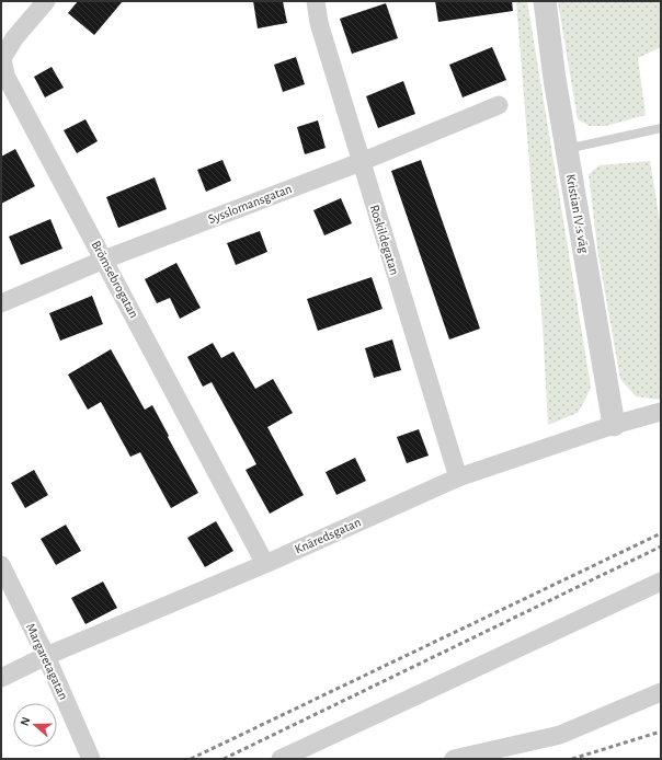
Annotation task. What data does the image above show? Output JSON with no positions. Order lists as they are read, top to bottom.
{
  "streets": {
    "street": [
      "Sysslomansgatan",
      "Kristian IV:s väg",
      "Roskildegatan",
      "Brömsebrogatan",
      "Knäredsgatan",
      "Margaretagatan"
    ]
  },
  "crossings": [
    ["Sysslomansgatan", "Roskildegatan"],
    ["Sysslomansgatan", "Brömsebrogatan"],
    ["Kristian IV:s väg", "Knäredsgatan"],
    ["Roskildegatan", "Knäredsgatan"],
    ["Brömsebrogatan", "Knäredsgatan"],
    ["Knäredsgatan", "Margaretagatan"]
  ],
  "north": "left"
}
